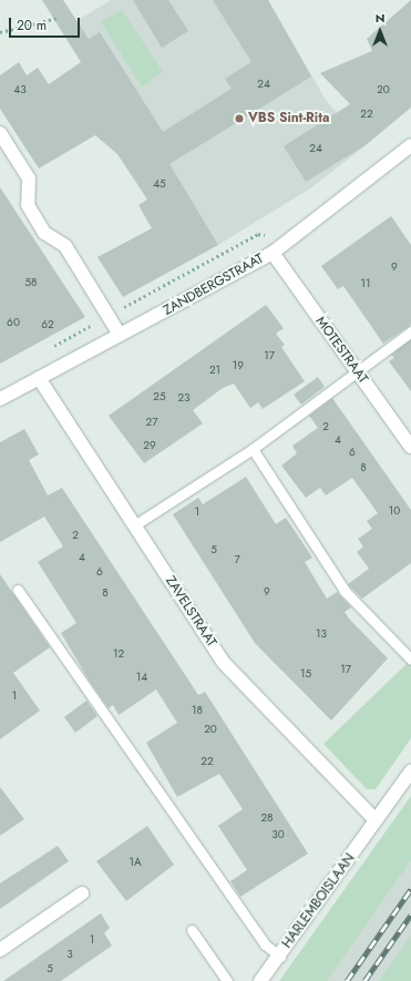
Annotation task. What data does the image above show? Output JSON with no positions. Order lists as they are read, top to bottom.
{
  "streets": {
    "street": [
      "ZANDBERGSTRAAT",
      "MOTESTRAAT",
      "ZAVELSTRAAT",
      "HARLEMBOISLAAN"
    ]
  },
  "crossings": [
    ["ZANDBERGSTRAAT", "MOTESTRAAT"],
    ["ZANDBERGSTRAAT", "ZAVELSTRAAT"],
    ["ZAVELSTRAAT", "HARLEMBOISLAAN"]
  ],
  "places": ["VBS Sint-Rita"],
  "house_numbers": [
    "24",
    "43",
    "20",
    "22",
    "24",
    "45",
    "9",
    "58",
    "11",
    "60",
    "62",
    "17",
    "19",
    "21",
    "25",
    "23",
    "27",
    "2",
    "4",
    "29",
    "6",
    "8",
    "10",
    "1",
    "2",
    "5",
    "4",
    "7",
    "6",
    "9",
    "8",
    "13",
    "12",
    "17",
    "15",
    "14",
    "1",
    "18",
    "20",
    "22",
    "28",
    "30",
    "1A",
    "1",
    "3",
    "5"
  ],
  "scale_bar": "20 m",
  "north": "top"
}
